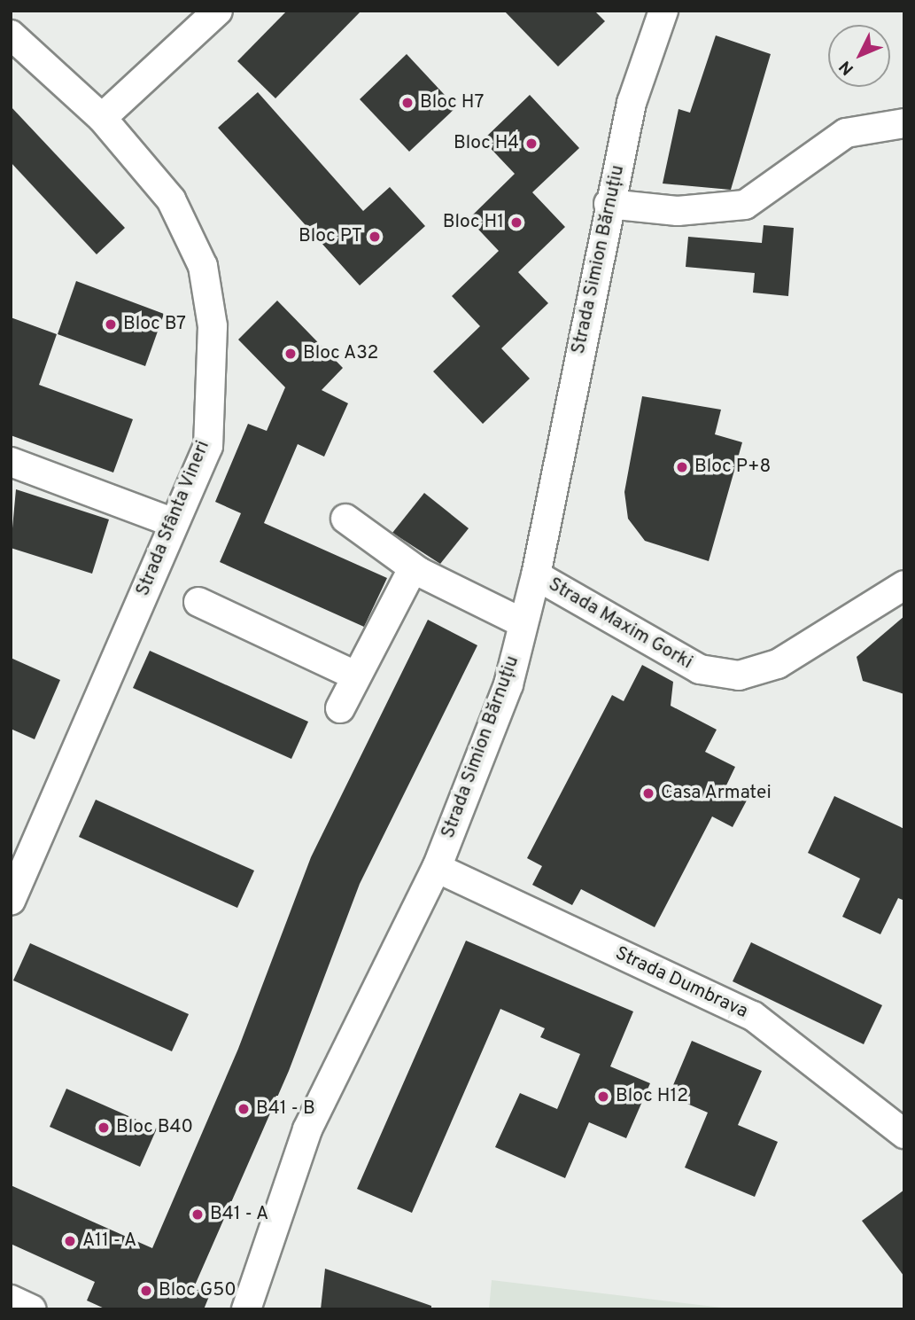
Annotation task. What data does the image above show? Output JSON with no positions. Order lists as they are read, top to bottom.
{
  "streets": {
    "street": [
      "Strada Simion Bărnuțiu",
      "Strada Sfânta Vineri",
      "Strada Maxim Gorki",
      "Strada Dumbrava"
    ]
  },
  "crossings": [
    ["Strada Simion Bărnuțiu", "Strada Maxim Gorki"],
    ["Strada Simion Bărnuțiu", "Strada Dumbrava"]
  ],
  "places": [
    "Bloc H7",
    "Bloc H4",
    "Bloc H1",
    "Bloc PT",
    "Bloc B7",
    "Bloc A32",
    "Bloc P+8",
    "Casa Armatei",
    "Bloc H12",
    "B41 - B",
    "Bloc B40",
    "B41 - A",
    "A11 - A",
    "Bloc G50"
  ],
  "north": "bottom left"
}
